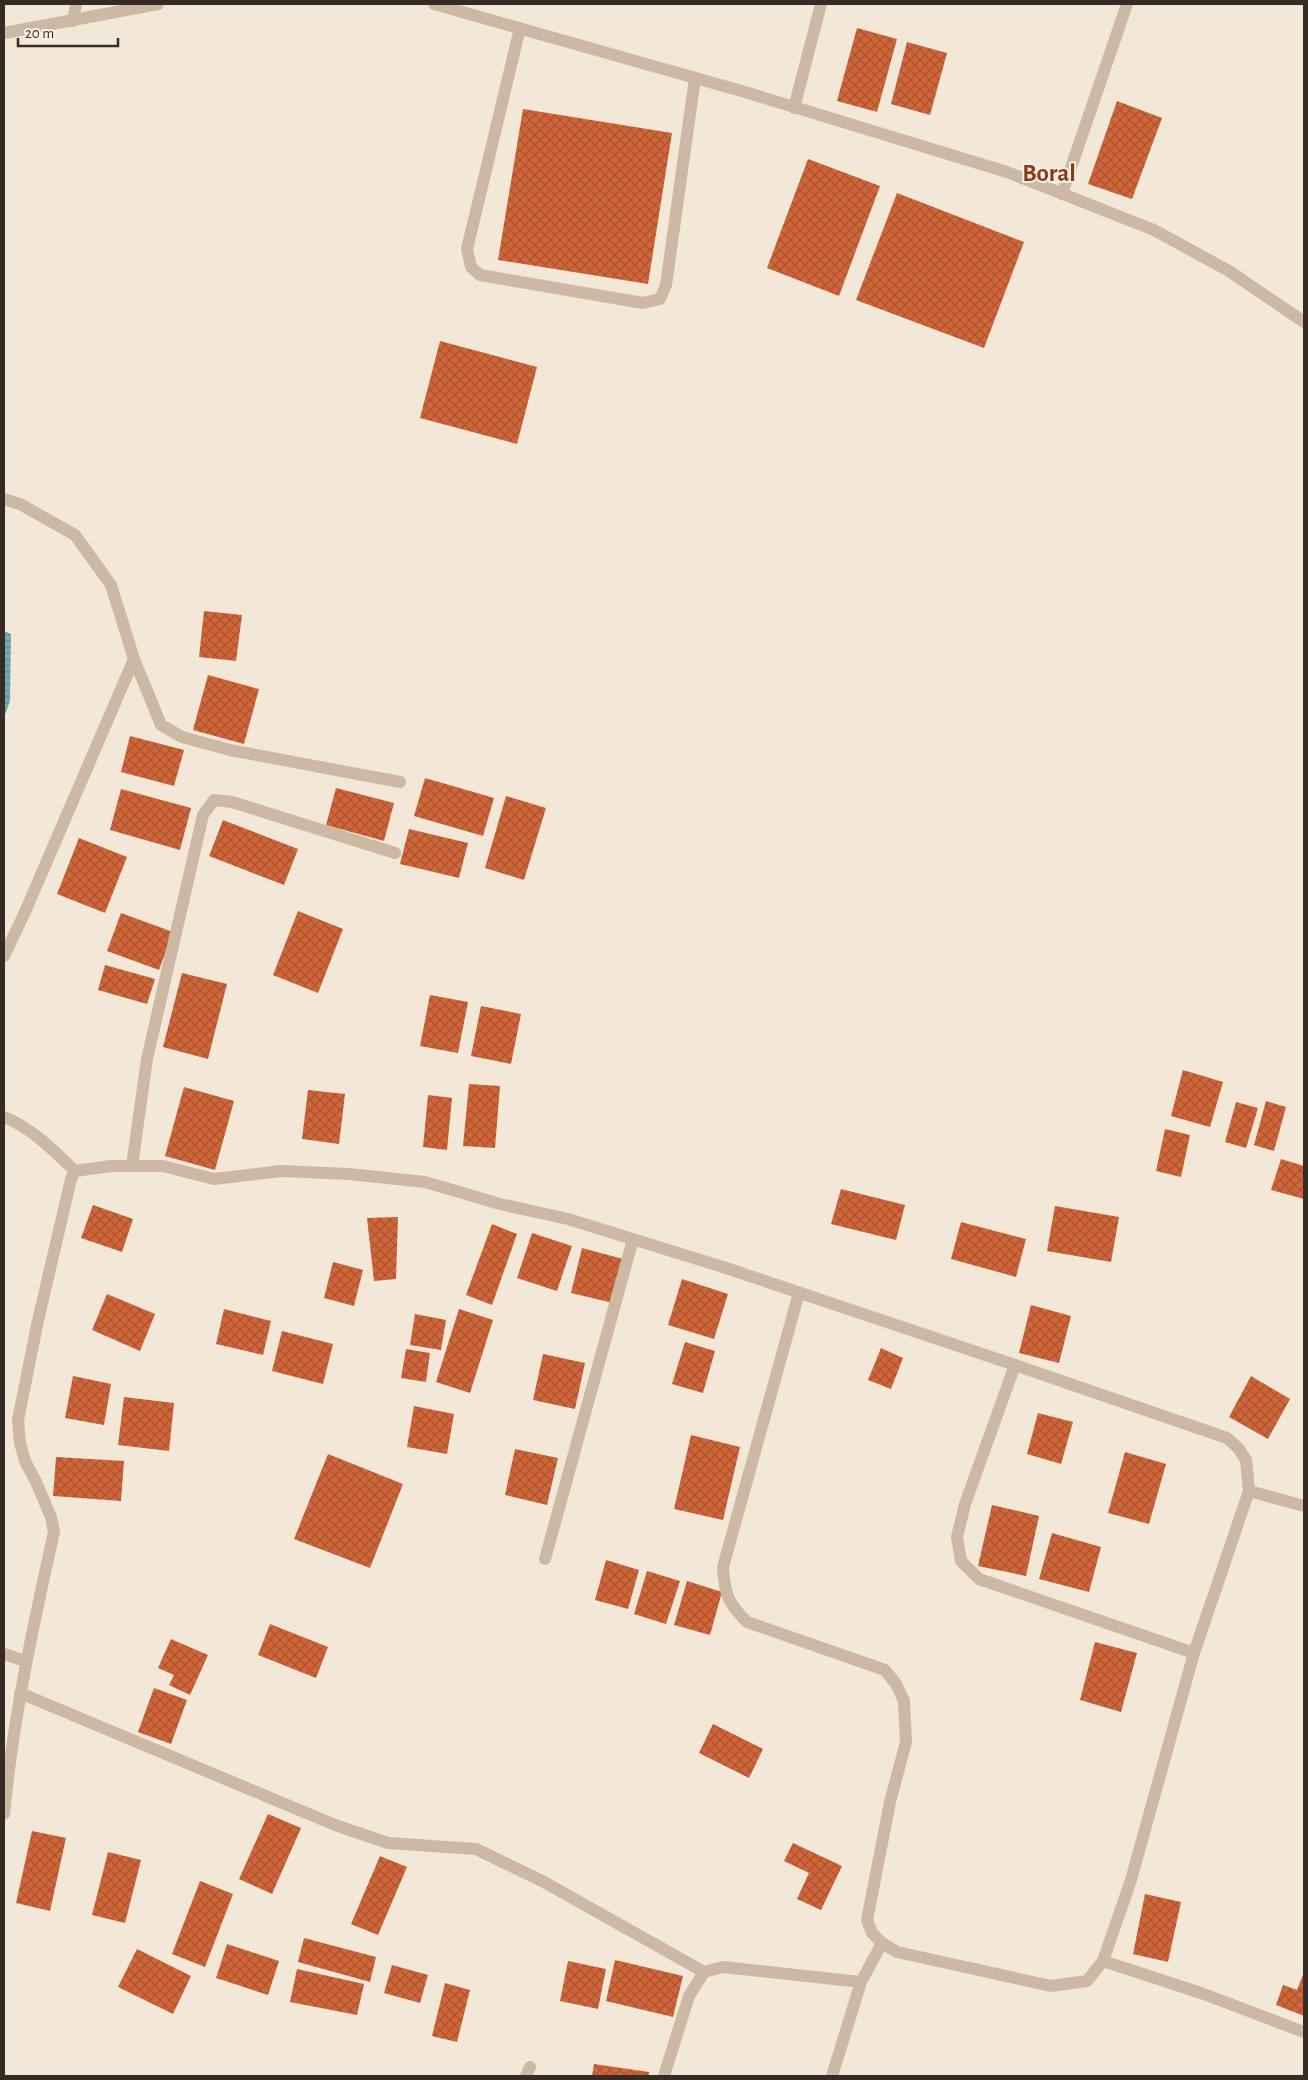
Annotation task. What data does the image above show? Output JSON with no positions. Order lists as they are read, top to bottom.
{
  "districts": ["Boral"],
  "scale_bar": "20 m"
}
